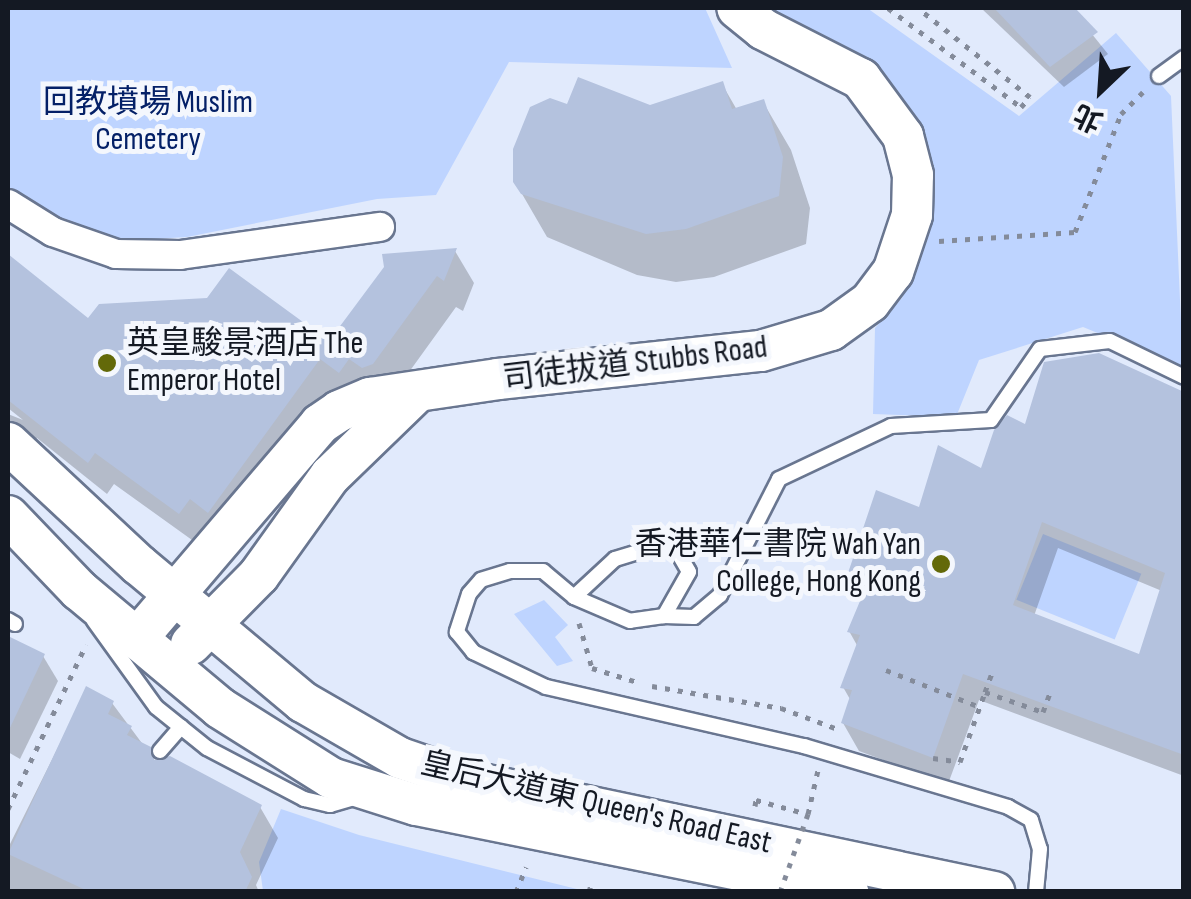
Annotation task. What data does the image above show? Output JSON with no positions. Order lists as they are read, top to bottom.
{
  "streets": {
    "main road": ["司徒拔道 Stubbs Road", "皇后大道東 Queen's Road East"]
  },
  "crossings": [
    ["司徒拔道 Stubbs Road", "皇后大道東 Queen's Road East"]
  ],
  "parks": ["回教墳場 Muslim Cemetery"],
  "places": ["英皇駿景酒店 The Emperor Hotel", "香港華仁書院 Wah Yan College, Hong Kong"],
  "north": "bottom left"
}
